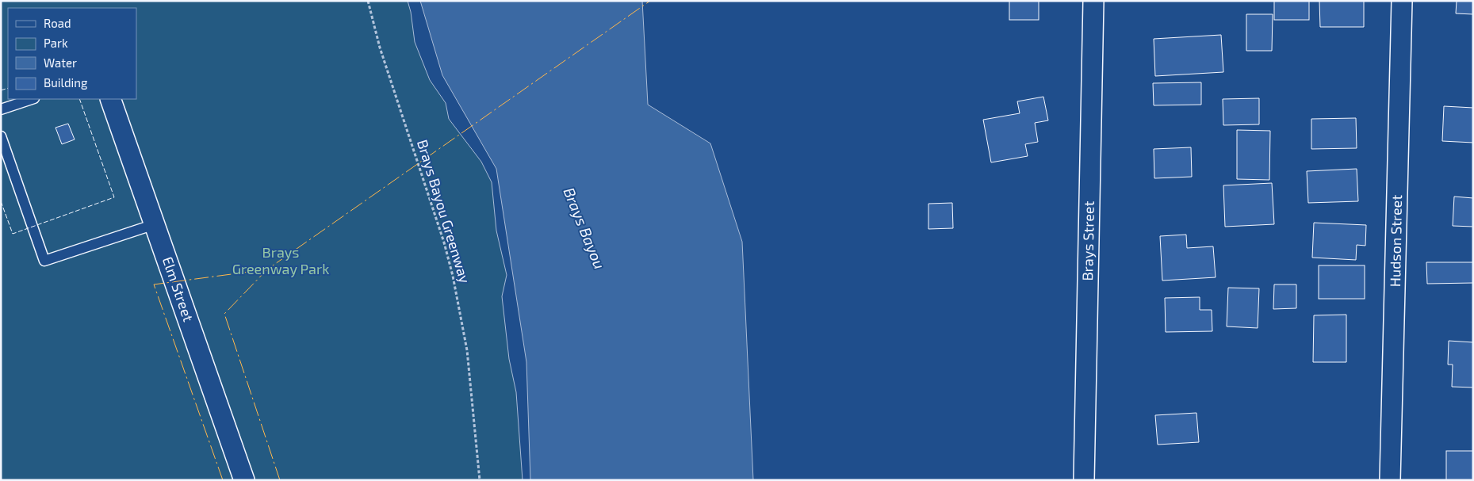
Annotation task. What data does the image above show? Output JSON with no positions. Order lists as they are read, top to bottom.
{
  "streets": {
    "street": ["Brays Street", "Hudson Street", "Elm Street"],
    "path": ["Brays Bayou Greenway"]
  },
  "water": ["Brays Bayou"],
  "parks": ["Brays Greenway Park"],
  "legend": [
    "Road",
    "Park",
    "Water",
    "Building"
  ]
}
